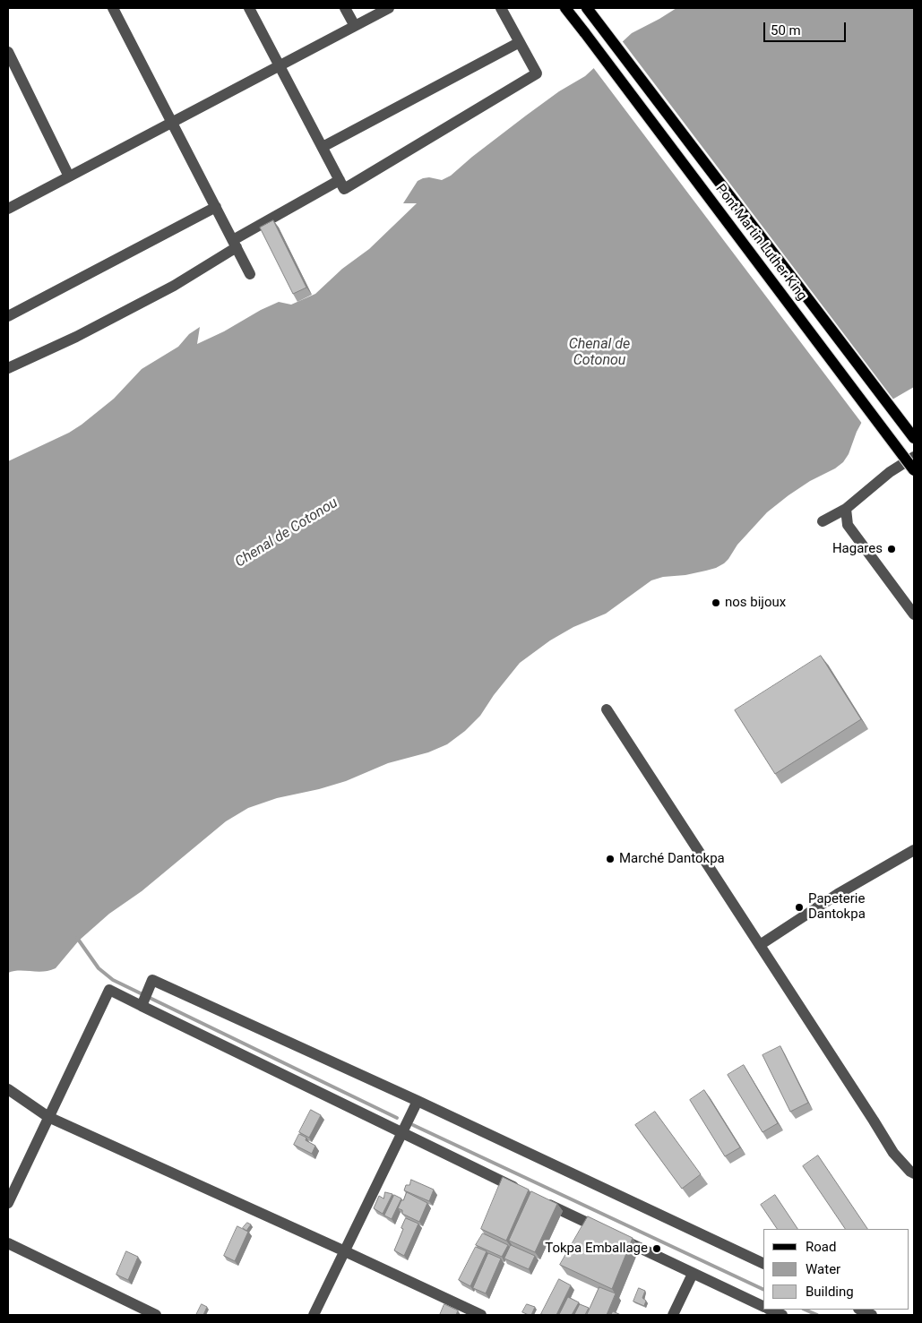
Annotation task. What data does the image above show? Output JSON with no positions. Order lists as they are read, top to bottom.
{
  "streets": {
    "main road": ["Pont Martin Luther King"]
  },
  "water": ["Chenal de Cotonou"],
  "places": [
    "Hagares",
    "nos bijoux",
    "Marché Dantokpa",
    "Papeterie Dantokpa",
    "Tokpa Emballage"
  ],
  "legend": ["Road", "Water", "Building"],
  "scale_bar": "50 m"
}
